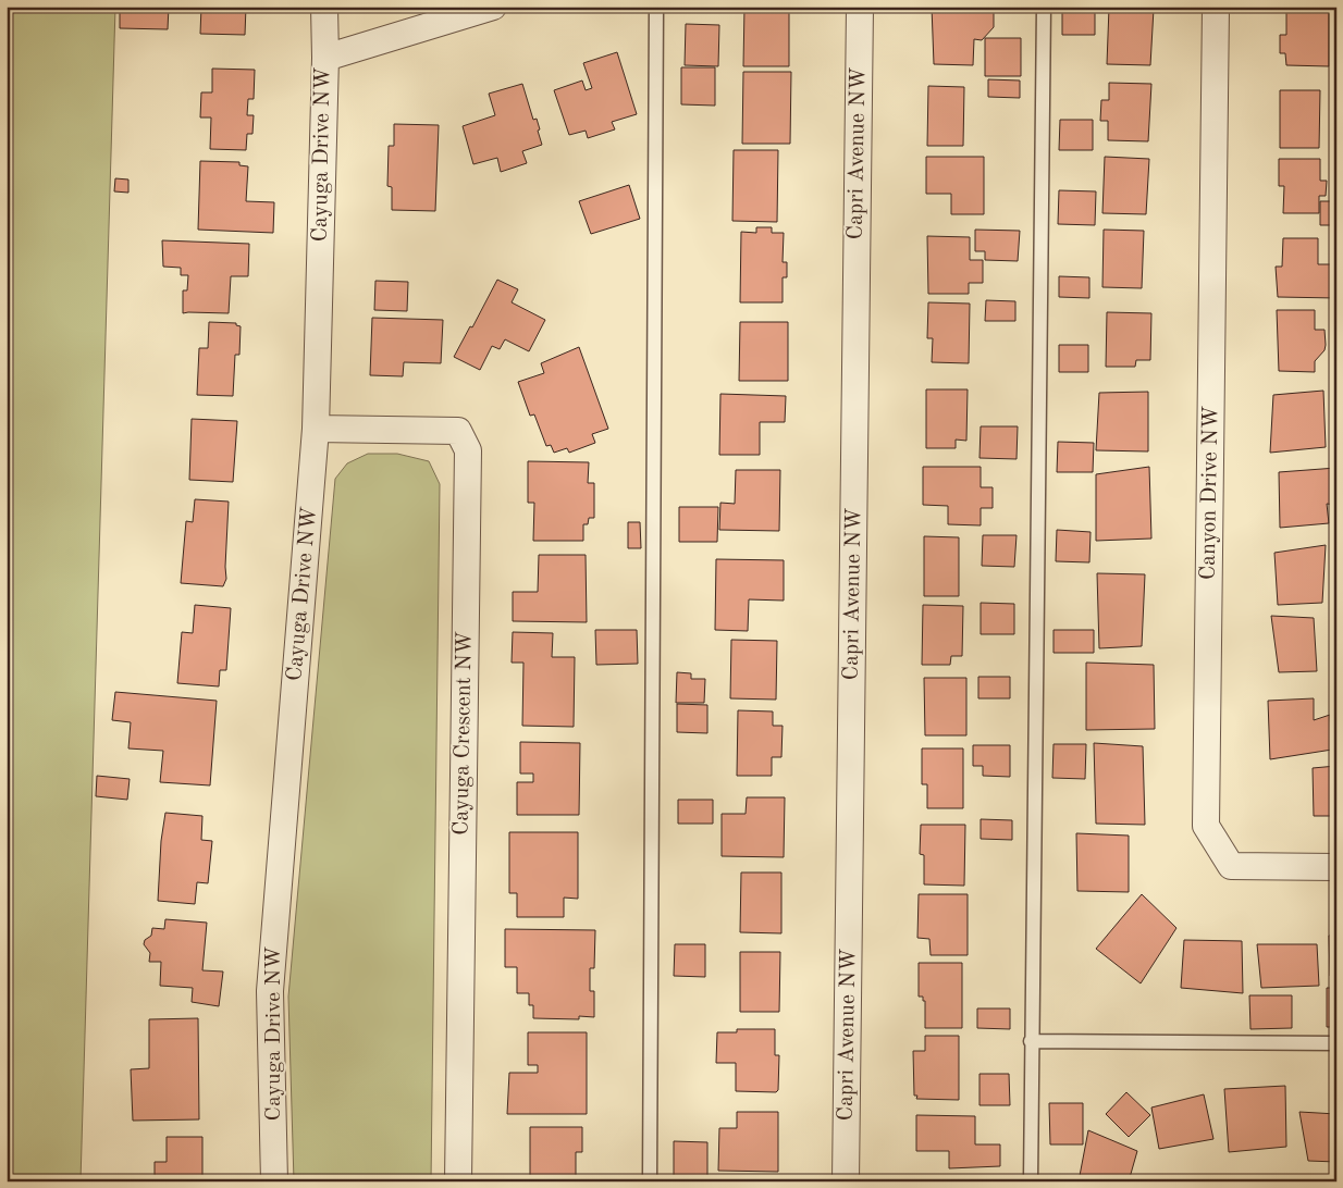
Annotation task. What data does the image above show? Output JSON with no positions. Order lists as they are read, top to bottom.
{
  "streets": {
    "street": [
      "Capri Avenue NW",
      "Cayuga Drive NW",
      "Canyon Drive NW",
      "Cayuga Crescent NW"
    ]
  },
  "crossings": [
    ["Cayuga Drive NW", "Cayuga Crescent NW"]
  ]
}
